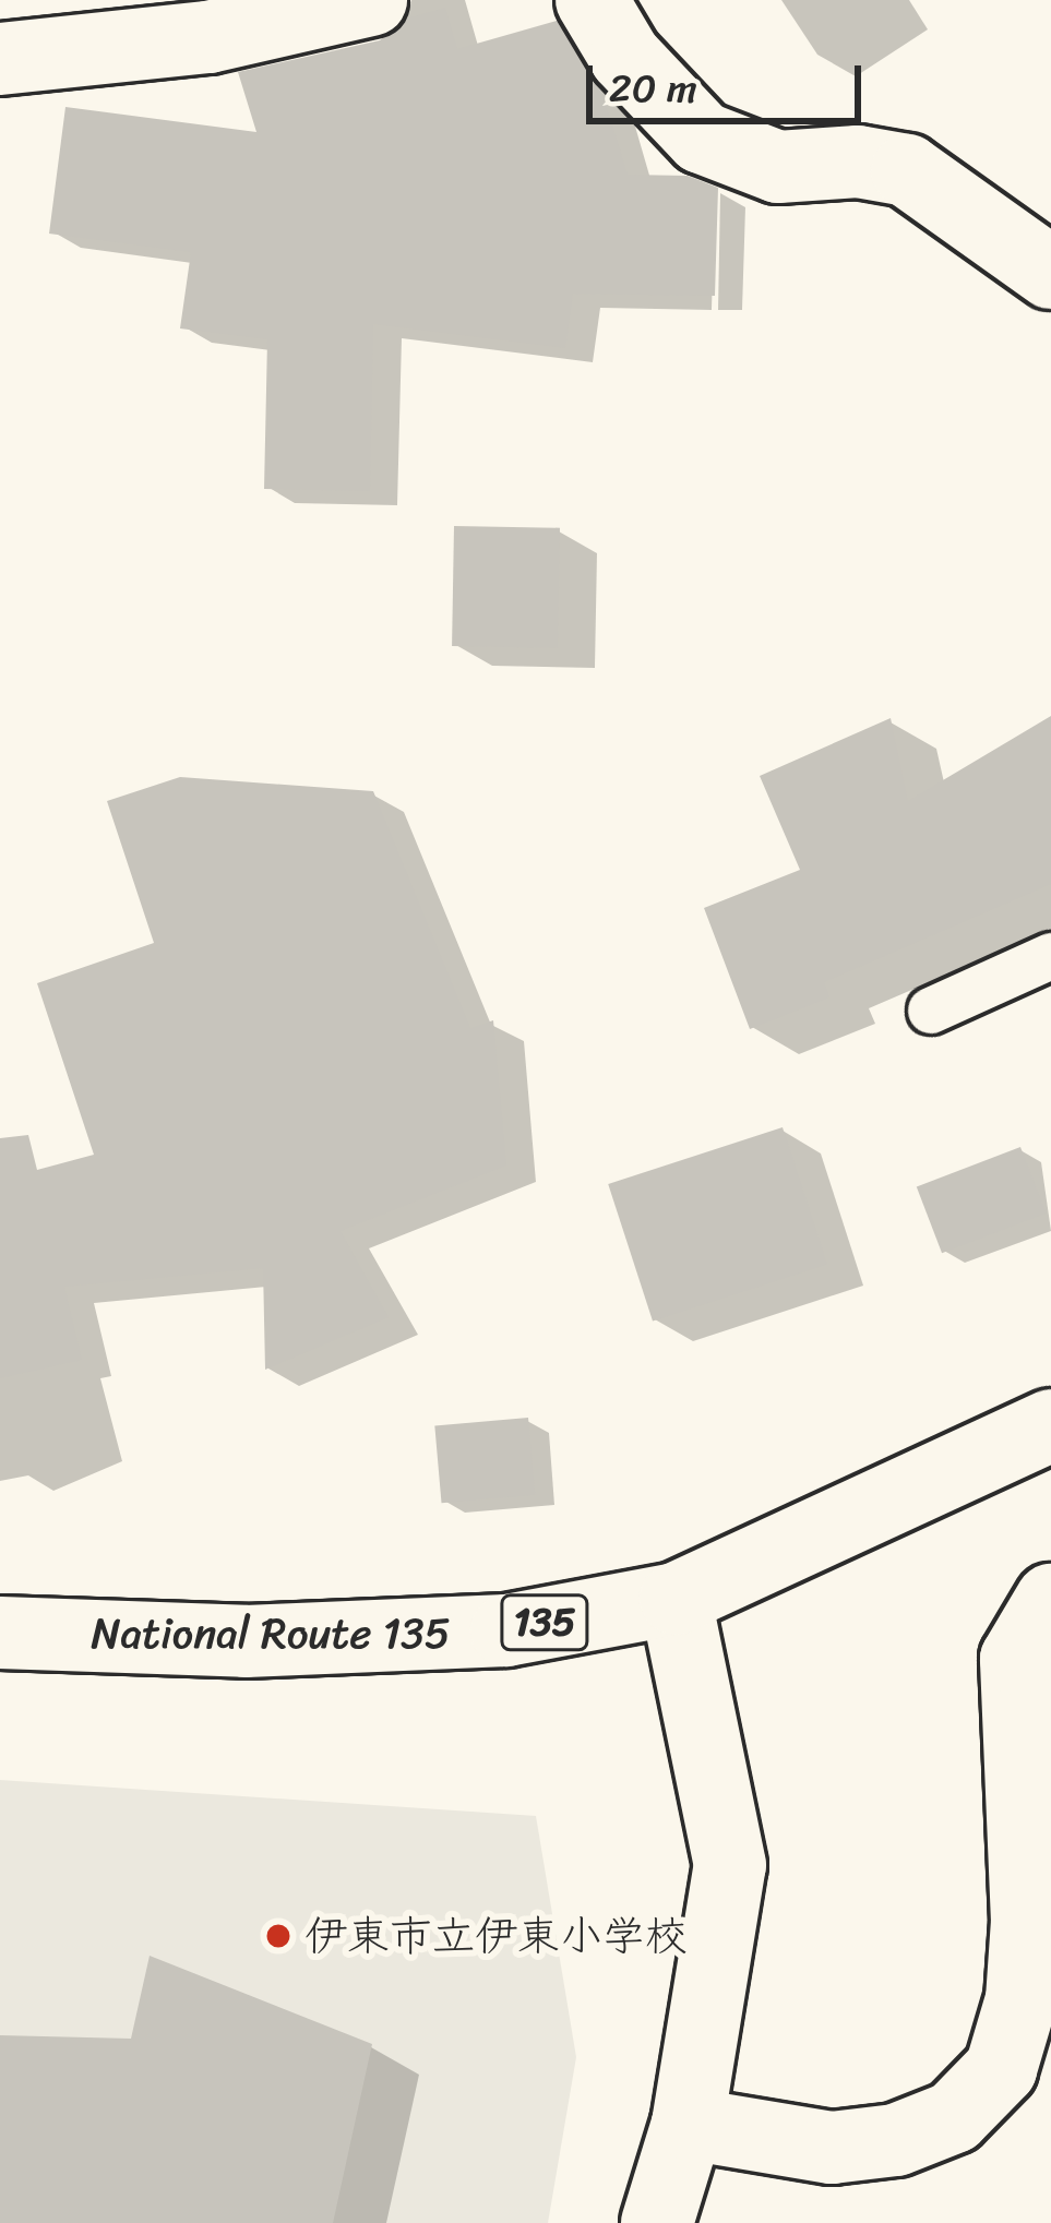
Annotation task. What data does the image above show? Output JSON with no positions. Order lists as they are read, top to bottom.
{
  "streets": {
    "main road": ["135", "National Route 135"]
  },
  "places": ["伊東市立伊東小学校"],
  "scale_bar": "20 m"
}
